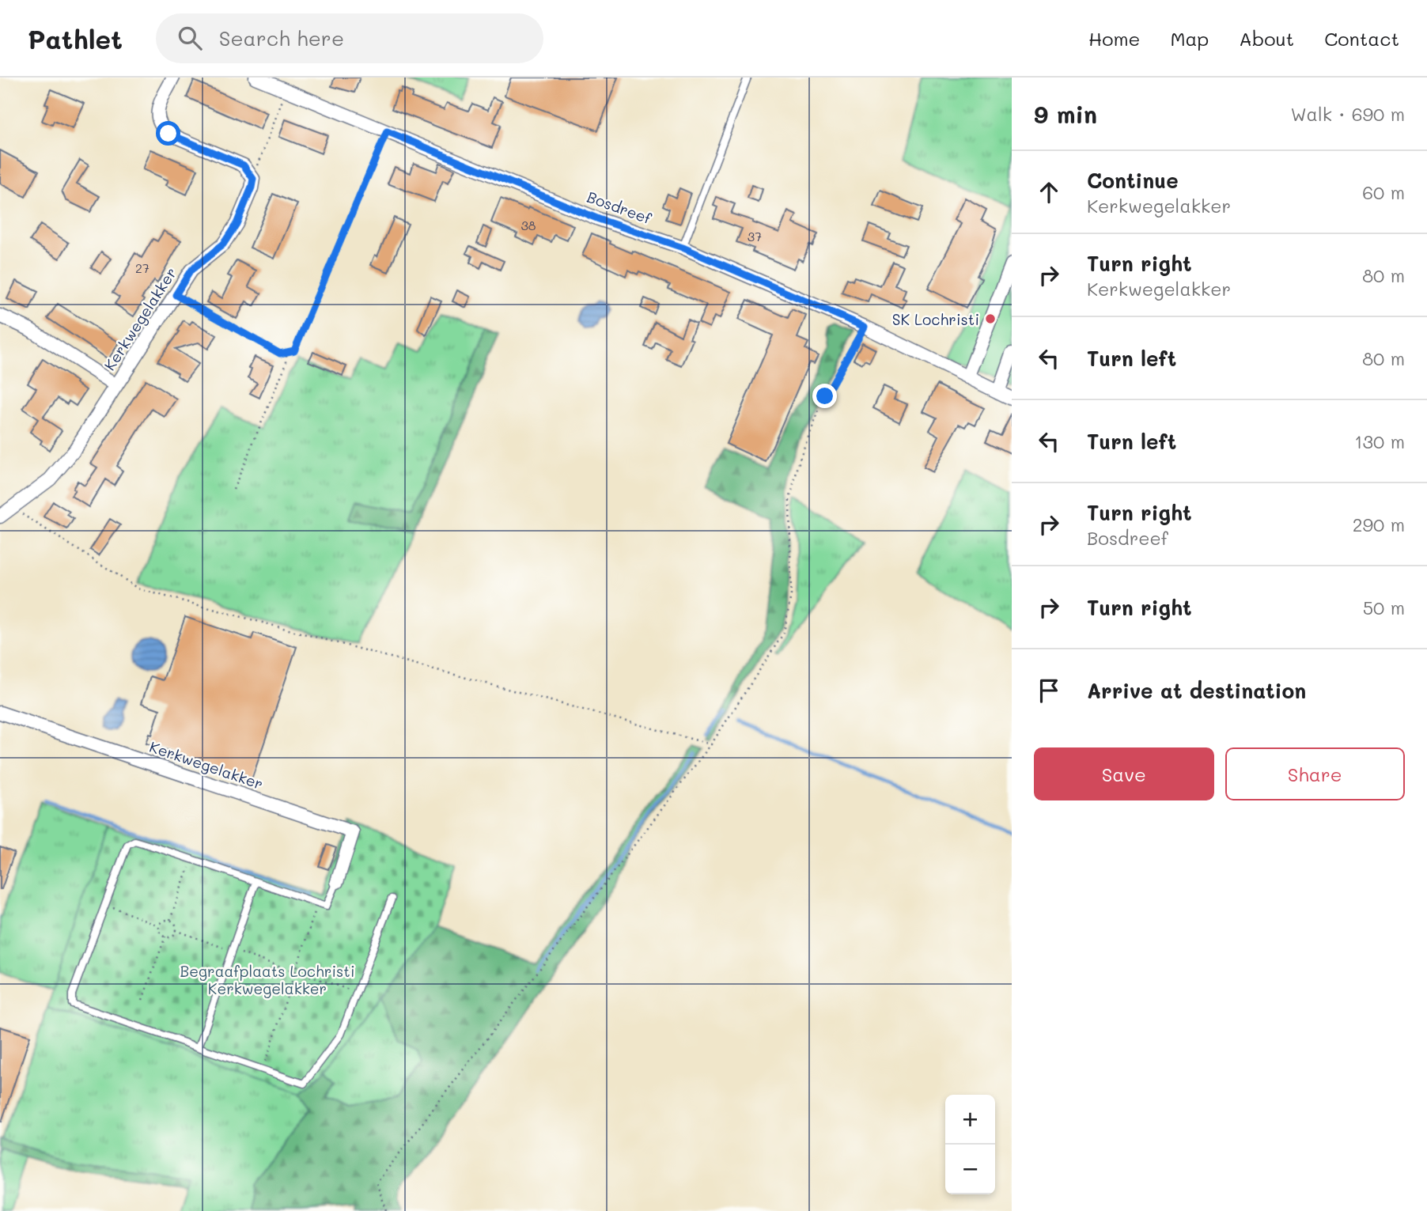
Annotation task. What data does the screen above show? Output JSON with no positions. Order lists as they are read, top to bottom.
{
  "streets": {
    "street": ["Bosdreef", "Kerkwegelakker"]
  },
  "parks": ["Begraafplaats Lochristi Kerkwegelakker"],
  "places": ["SK Lochristi"],
  "house_numbers": ["38", "37", "27"],
  "page": {
    "header": "Pathlet",
    "search": "Search here",
    "nav": [
      "Home",
      "Map",
      "About",
      "Contact"
    ],
    "heading": ["9 min", "Walk · 690 m"],
    "list": [
      ["Continue", "Kerkwegelakker", "60 m"],
      ["Turn right", "Kerkwegelakker", "80 m"],
      ["Turn left", "80 m"],
      ["Turn left", "130 m"],
      ["Turn right", "Bosdreef", "290 m"],
      ["Turn right", "50 m"],
      "Arrive at destination"
    ],
    "buttons": ["Save", "Share"],
    "map_buttons": ["+", "−"]
  }
}
